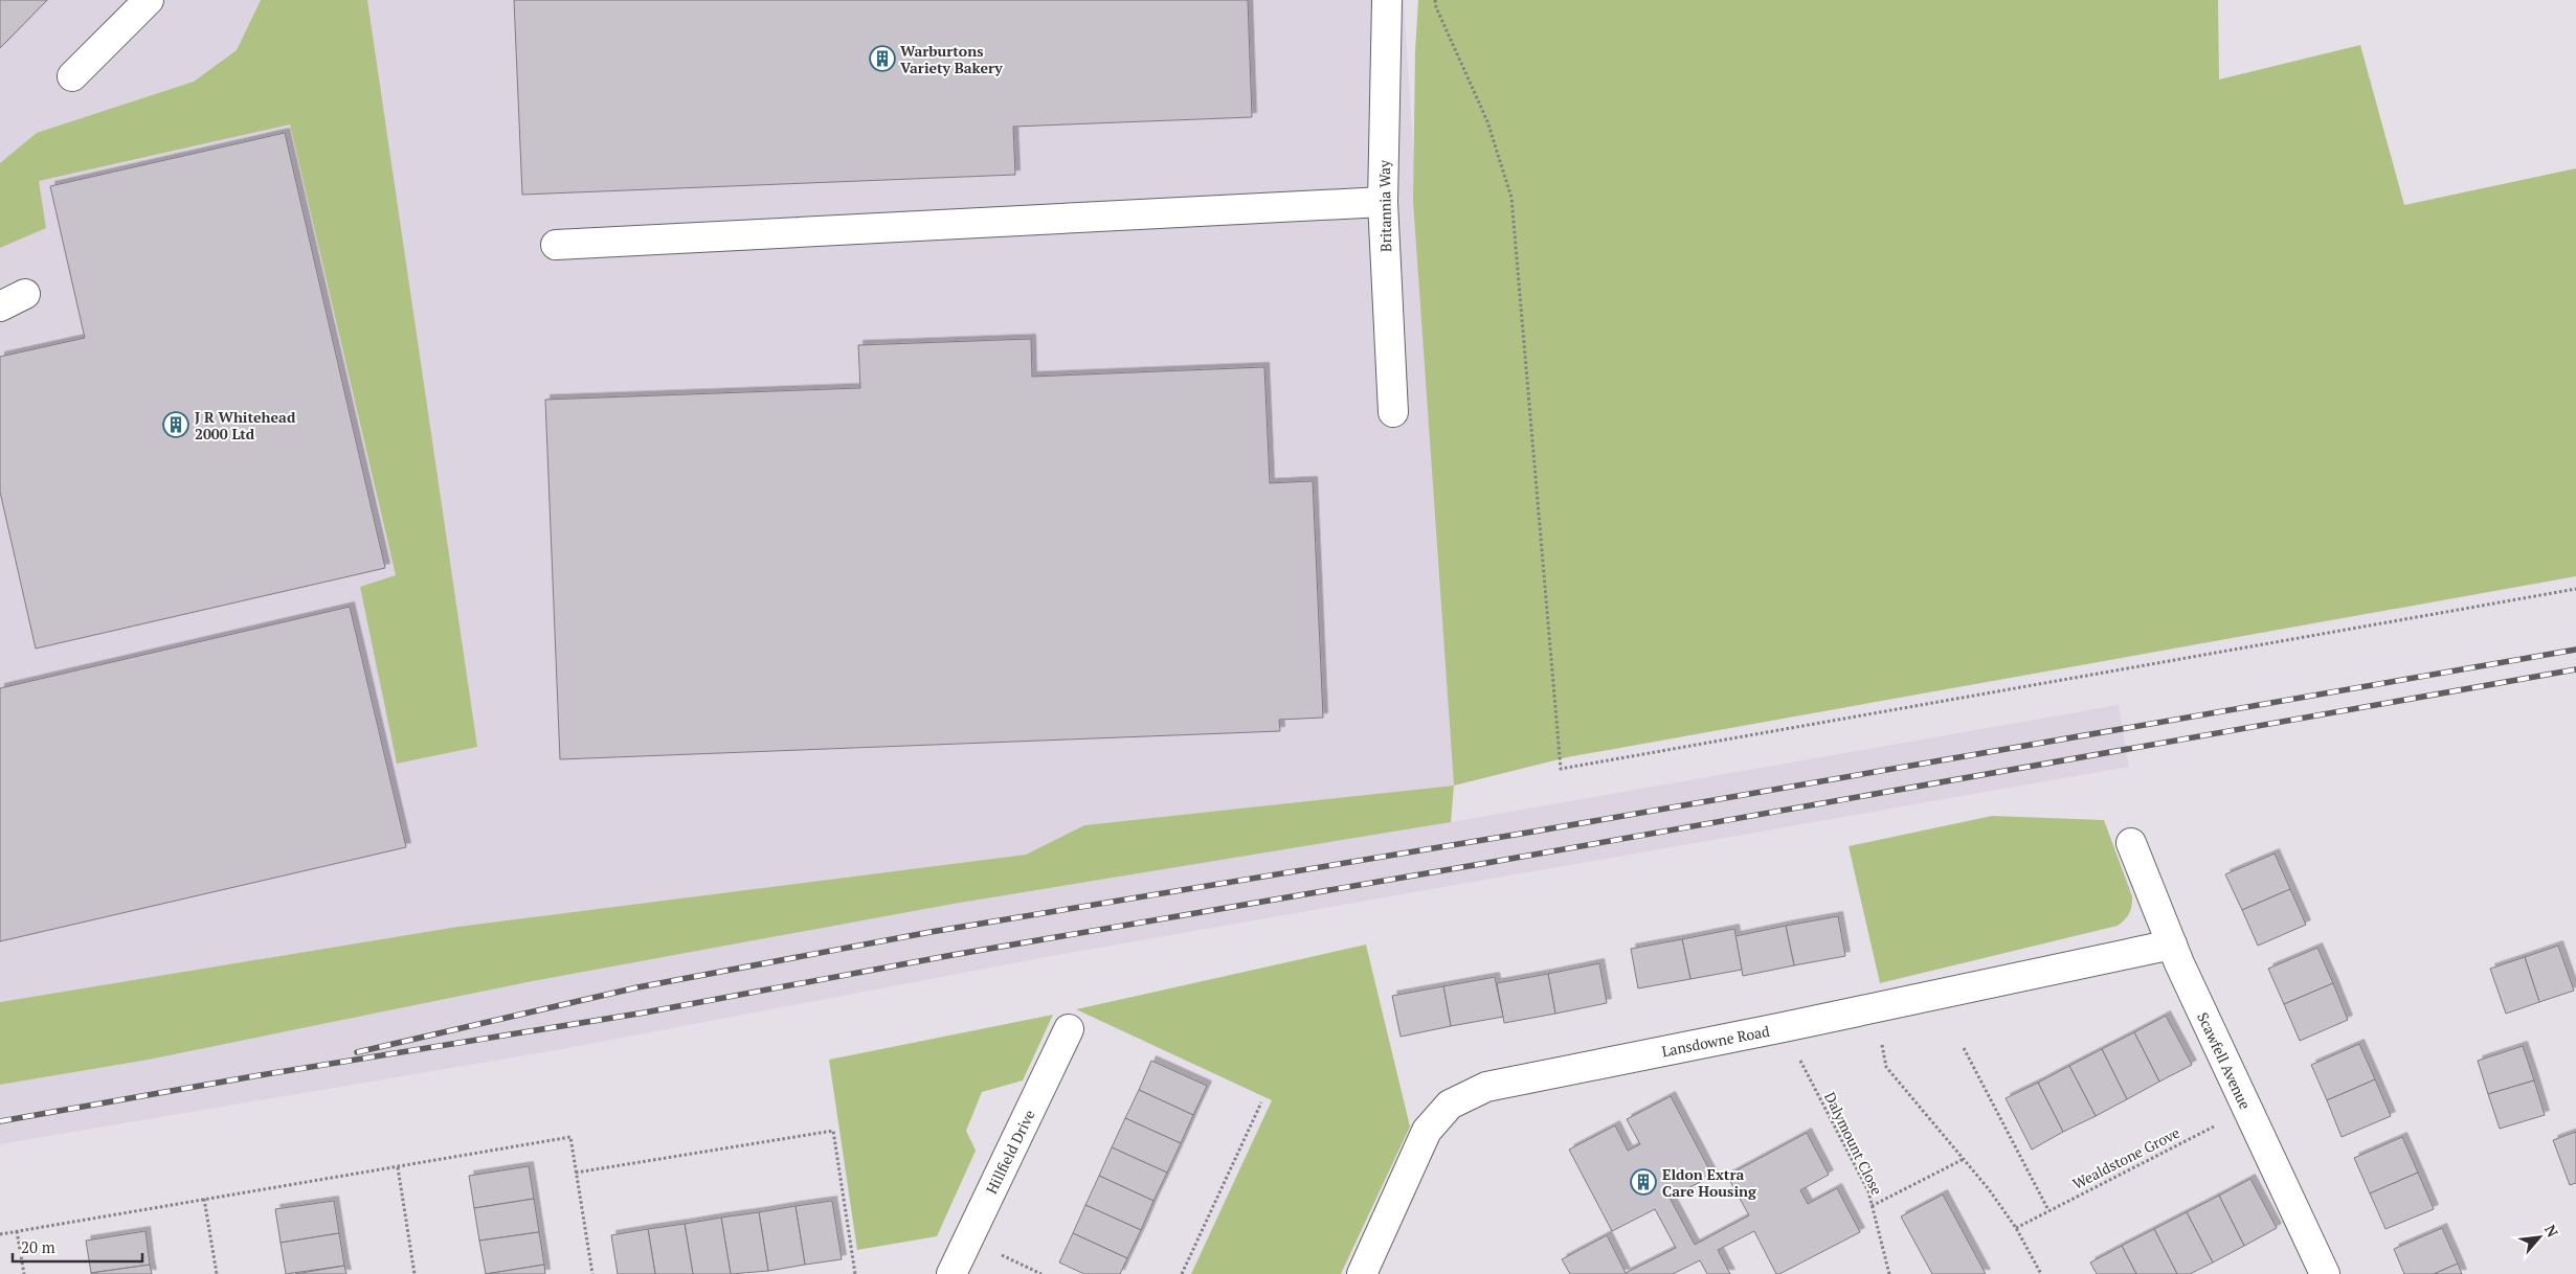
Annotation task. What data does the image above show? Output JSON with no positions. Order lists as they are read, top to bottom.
{
  "streets": {
    "street": [
      "Britannia Way",
      "Lansdowne Road",
      "Scawfell Avenue",
      "Hillfield Drive"
    ],
    "path": ["Dalymount Close", "Wealdstone Grove"]
  },
  "crossings": [
    ["Lansdowne Road", "Scawfell Avenue"],
    ["Lansdowne Road", "Dalymount Close"],
    ["Scawfell Avenue", "Wealdstone Grove"]
  ],
  "places": {
    "building": ["Warburtons Variety Bakery", "J R Whitehead 2000 Ltd", "Eldon Extra Care Housing"]
  },
  "scale_bar": "20 m",
  "north": "top right"
}
